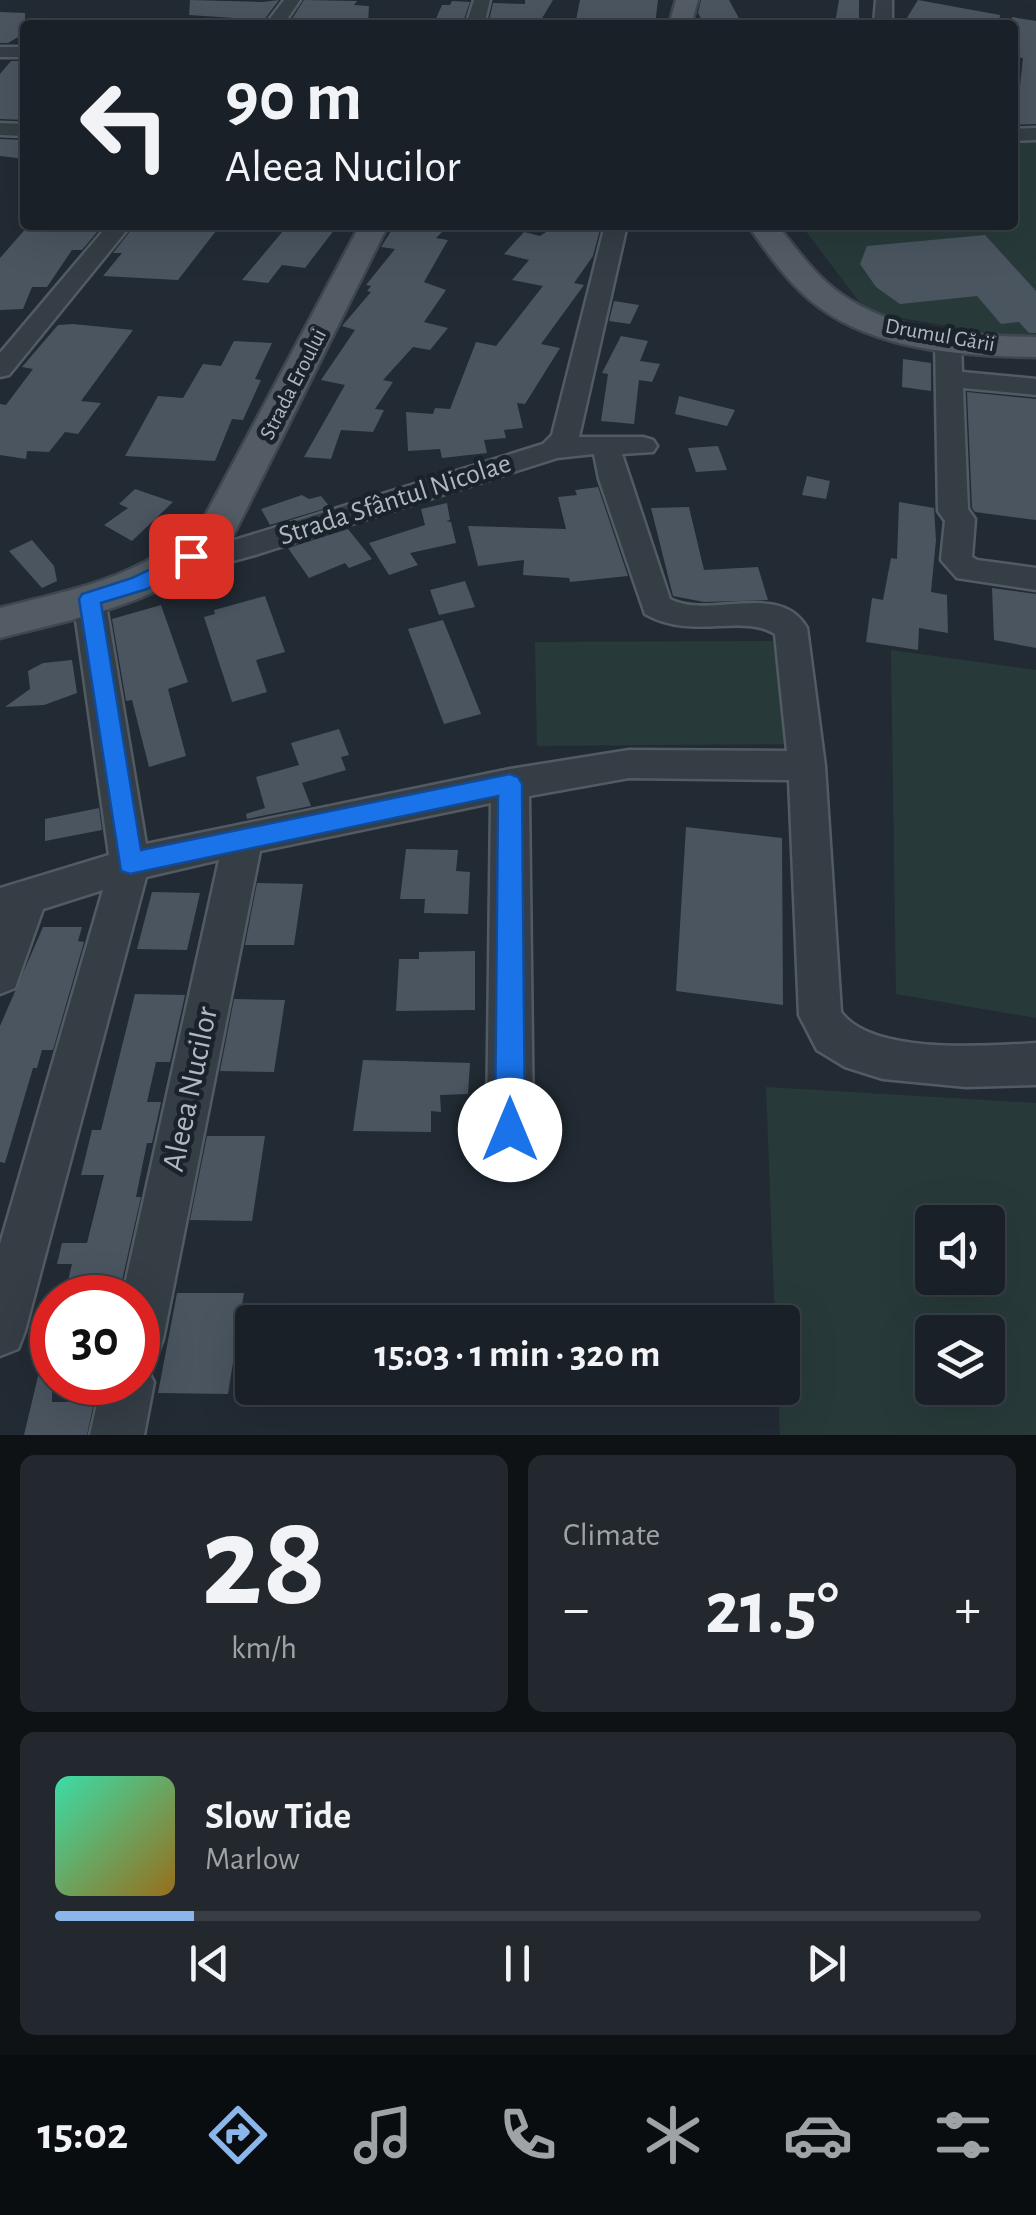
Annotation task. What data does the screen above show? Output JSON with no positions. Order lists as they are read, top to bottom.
{
  "streets": {
    "main road": ["Drumul Gării", "Strada Eroului"],
    "street": ["Strada Sfântul Nicolae", "Aleea Nucilor"]
  },
  "crossings": [
    ["Strada Eroului", "Strada Sfântul Nicolae"]
  ],
  "page": {
    "turn": ["90 m", "Aleea Nucilor"],
    "limit": "30",
    "trip": "15:03 · 1 min · 320 m",
    "tile": [
      ["28", "km/h"],
      "Climate"
    ],
    "heat": ["−", "21.5°", "+"],
    "song": ["Slow Tide", "Marlow"],
    "tabs": "15:02"
  }
}
